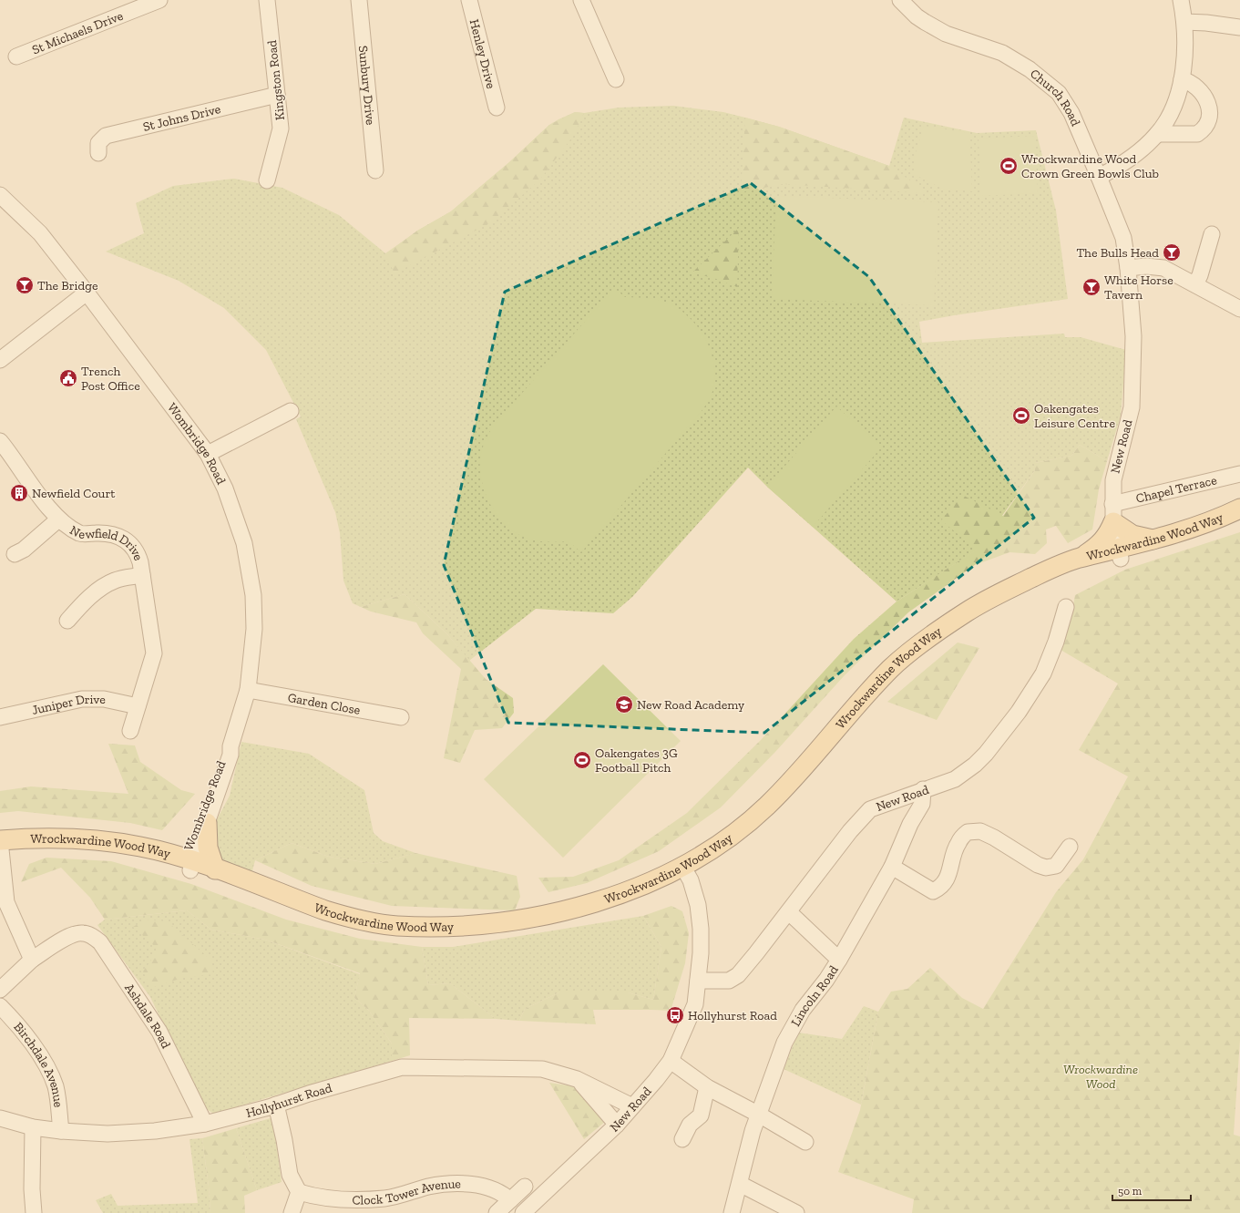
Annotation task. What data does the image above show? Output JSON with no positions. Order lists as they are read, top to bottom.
{
  "streets": {
    "main road": ["Wrockwardine Wood Way"],
    "street": [
      "St Michaels Drive",
      "Henley Drive",
      "Kingston Road",
      "Sunbury Drive",
      "Church Road",
      "St Johns Drive",
      "Wombridge Road",
      "New Road",
      "Chapel Terrace",
      "Newfield Drive",
      "Garden Close",
      "Juniper Drive",
      "Lincoln Road",
      "Ashdale Road",
      "Birchdale Avenue",
      "Hollyhurst Road",
      "Clock Tower Avenue"
    ]
  },
  "crossings": [
    ["Kingston Road", "St Johns Drive"],
    ["Church Road", "New Road"],
    ["Wombridge Road", "Wrockwardine Wood Way"],
    ["Wombridge Road", "Garden Close"],
    ["New Road", "Chapel Terrace"],
    ["New Road", "Wrockwardine Wood Way"],
    ["New Road", "Lincoln Road"],
    ["New Road", "Hollyhurst Road"],
    ["Newfield Drive", "Juniper Drive"],
    ["Ashdale Road", "Hollyhurst Road"],
    ["Birchdale Avenue", "Hollyhurst Road"]
  ],
  "parks": ["Wrockwardine Wood"],
  "places": {
    "sports": ["Wrockwardine Wood Crown Green Bowls Club", "Oakengates Leisure Centre", "Oakengates 3G Football Pitch"],
    "bar": ["The Bulls Head", "The Bridge", "White Horse Tavern"],
    "public building": ["Trench Post Office"],
    "building": ["Newfield Court"],
    "school or university": ["New Road Academy"],
    "bus stop": ["Hollyhurst Road"]
  },
  "scale_bar": "50 m"
}
